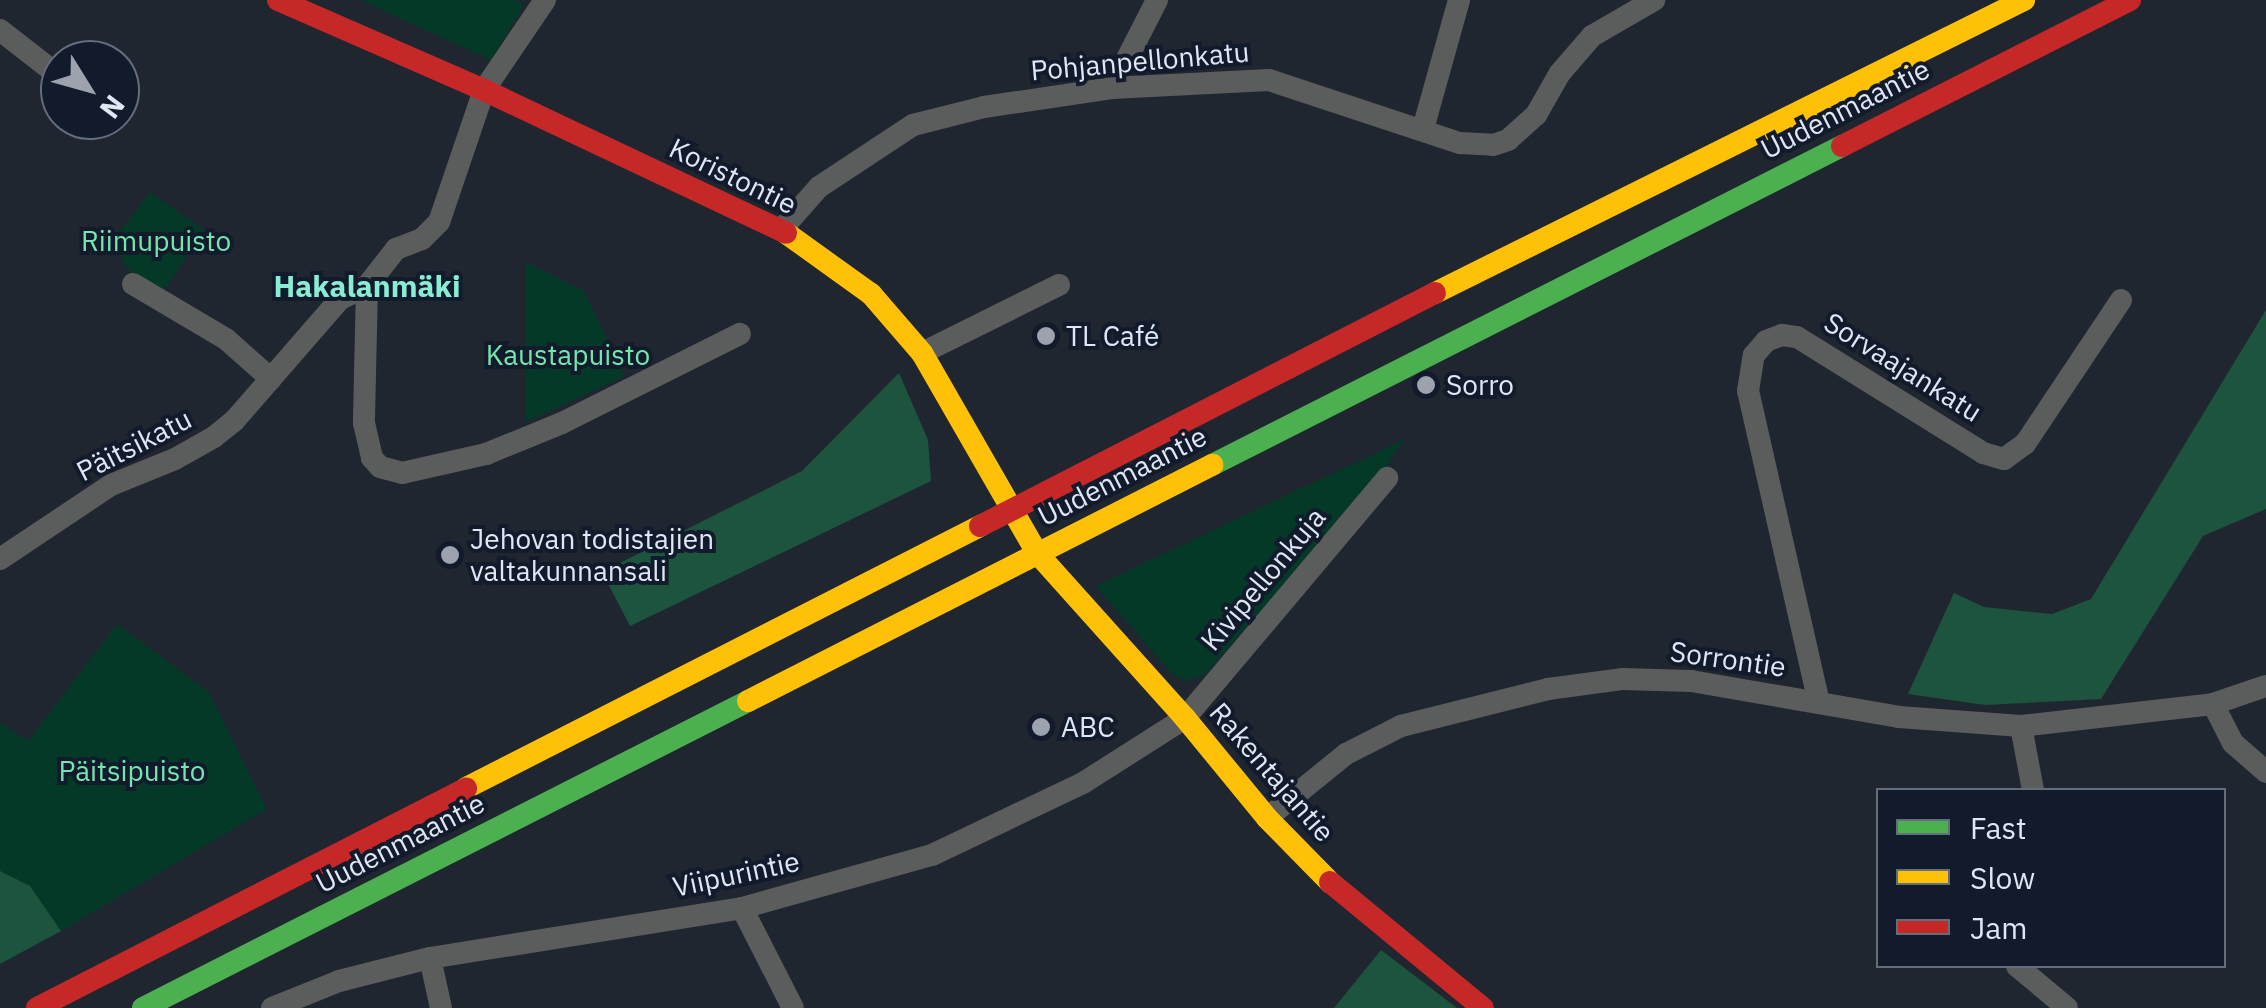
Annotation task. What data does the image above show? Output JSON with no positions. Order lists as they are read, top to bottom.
{
  "streets": {
    "main road": ["Uudenmaantie", "Koristontie", "Rakentajantie"],
    "street": [
      "Pohjanpellonkatu",
      "Sorvaajankatu",
      "Päitsikatu",
      "Kivipellonkuja",
      "Sorrontie",
      "Viipurintie"
    ]
  },
  "crossings": [
    ["Pohjanpellonkatu", "Koristontie"],
    ["Uudenmaantie", "Koristontie"],
    ["Uudenmaantie", "Rakentajantie"],
    ["Koristontie", "Päitsikatu"],
    ["Koristontie", "Rakentajantie"],
    ["Sorvaajankatu", "Sorrontie"],
    ["Kivipellonkuja", "Rakentajantie"],
    ["Kivipellonkuja", "Viipurintie"],
    ["Sorrontie", "Rakentajantie"],
    ["Rakentajantie", "Viipurintie"]
  ],
  "districts": ["Hakalanmäki"],
  "parks": ["Riimupuisto", "Kaustapuisto", "Päitsipuisto"],
  "places": [
    "TL Café",
    "Sorro",
    "Jehovan todistajien valtakunnansali",
    "ABC"
  ],
  "legend": ["Fast", "Slow", "Jam"],
  "north": "bottom right"
}
